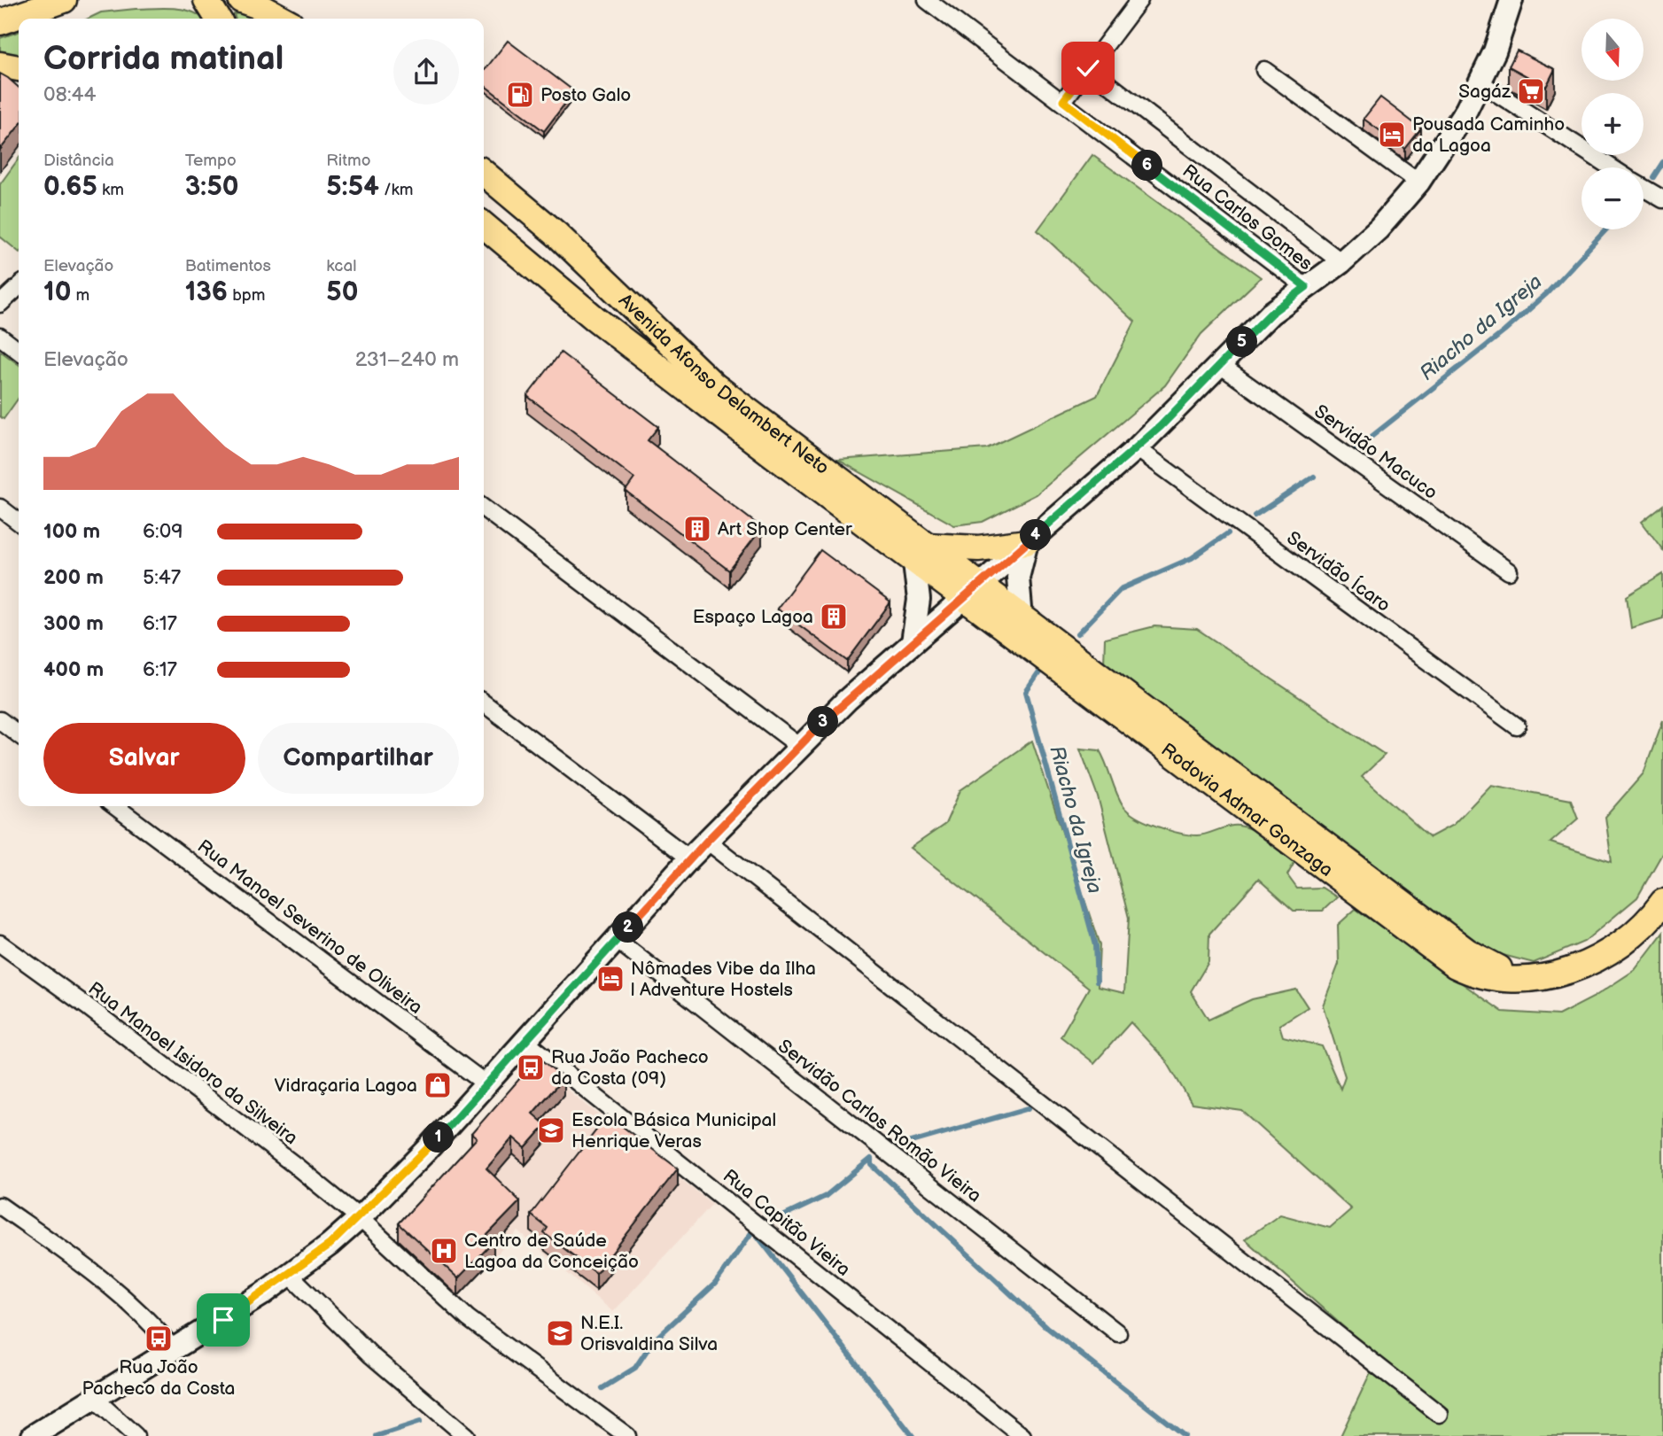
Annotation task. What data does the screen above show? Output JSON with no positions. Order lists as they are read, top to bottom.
{
  "streets": {
    "main road": ["Avenida Afonso Delambert Neto", "Rodovia Admar Gonzaga"],
    "street": [
      "Rua Carlos Gomes",
      "Servidão Macuco",
      "Servidão Ícaro",
      "Rua Manoel Severino de Oliveira",
      "Rua Manoel Isidoro da Silveira",
      "Servidão Carlos Romão Vieira",
      "Rua Capitão Vieira"
    ]
  },
  "crossings": [
    ["Avenida Afonso Delambert Neto", "Rodovia Admar Gonzaga"]
  ],
  "water": ["Riacho da Igreja"],
  "places": {
    "supermarket": ["Sagáz"],
    "fuel station": ["Posto Galo"],
    "hotel": ["Pousada Caminho da Lagoa", "Nômades Vibe da Ilha | Adventure Hostels"],
    "building": ["Art Shop Center", "Espaço Lagoa"],
    "bus stop": ["Rua João Pacheco da Costa (09)", "Rua João Pacheco da Costa"],
    "shop": ["Vidraçaria Lagoa"],
    "school or university": ["Escola Básica Municipal Henrique Veras", "N.E.I. Orisvaldina Silva"],
    "hospital": ["Centro de Saúde Lagoa da Conceição"]
  },
  "north": "bottom",
  "page": {
    "map_buttons": ["+", "−"],
    "heading": ["Corrida matinal", "08:44"],
    "stats": [
      ["Distância", "0.65 km"],
      ["Tempo", "3:50"],
      ["Ritmo", "5:54 /km"],
      ["Elevação", "10 m"],
      ["Batimentos", "136 bpm"],
      ["kcal", "50"]
    ],
    "pins": [
      "6",
      "5",
      "4",
      "3",
      "2",
      "1"
    ],
    "chart": ["Elevação", "231–240 m"],
    "list": [
      {
        "name": "100 m",
        "note": "6:09"
      },
      {
        "name": "200 m",
        "note": "5:47"
      },
      {
        "name": "300 m",
        "note": "6:17"
      },
      {
        "name": "400 m",
        "note": "6:17"
      }
    ],
    "buttons": ["Salvar", "Compartilhar"]
  }
}
